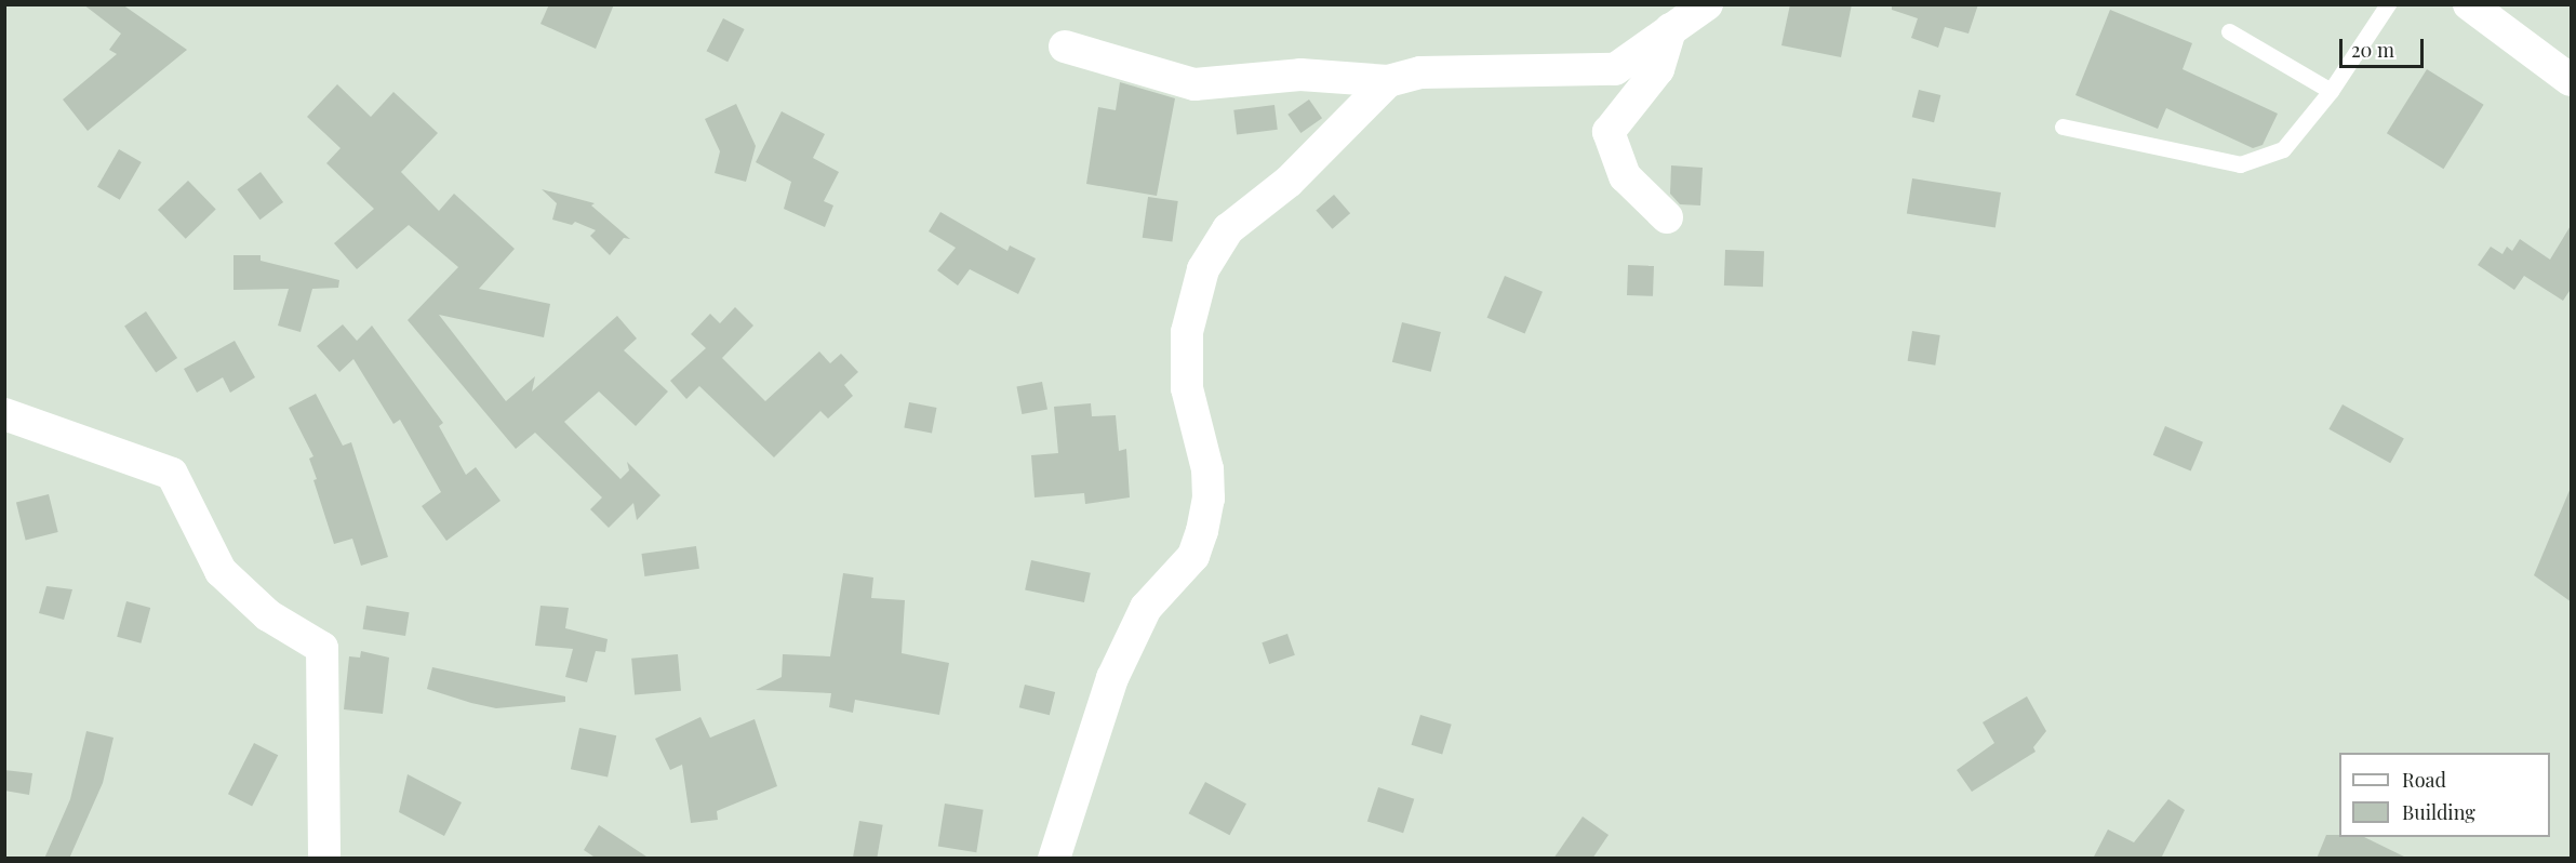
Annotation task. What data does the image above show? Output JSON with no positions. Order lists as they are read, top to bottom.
{
  "legend": ["Road", "Building"],
  "scale_bar": "20 m"
}
